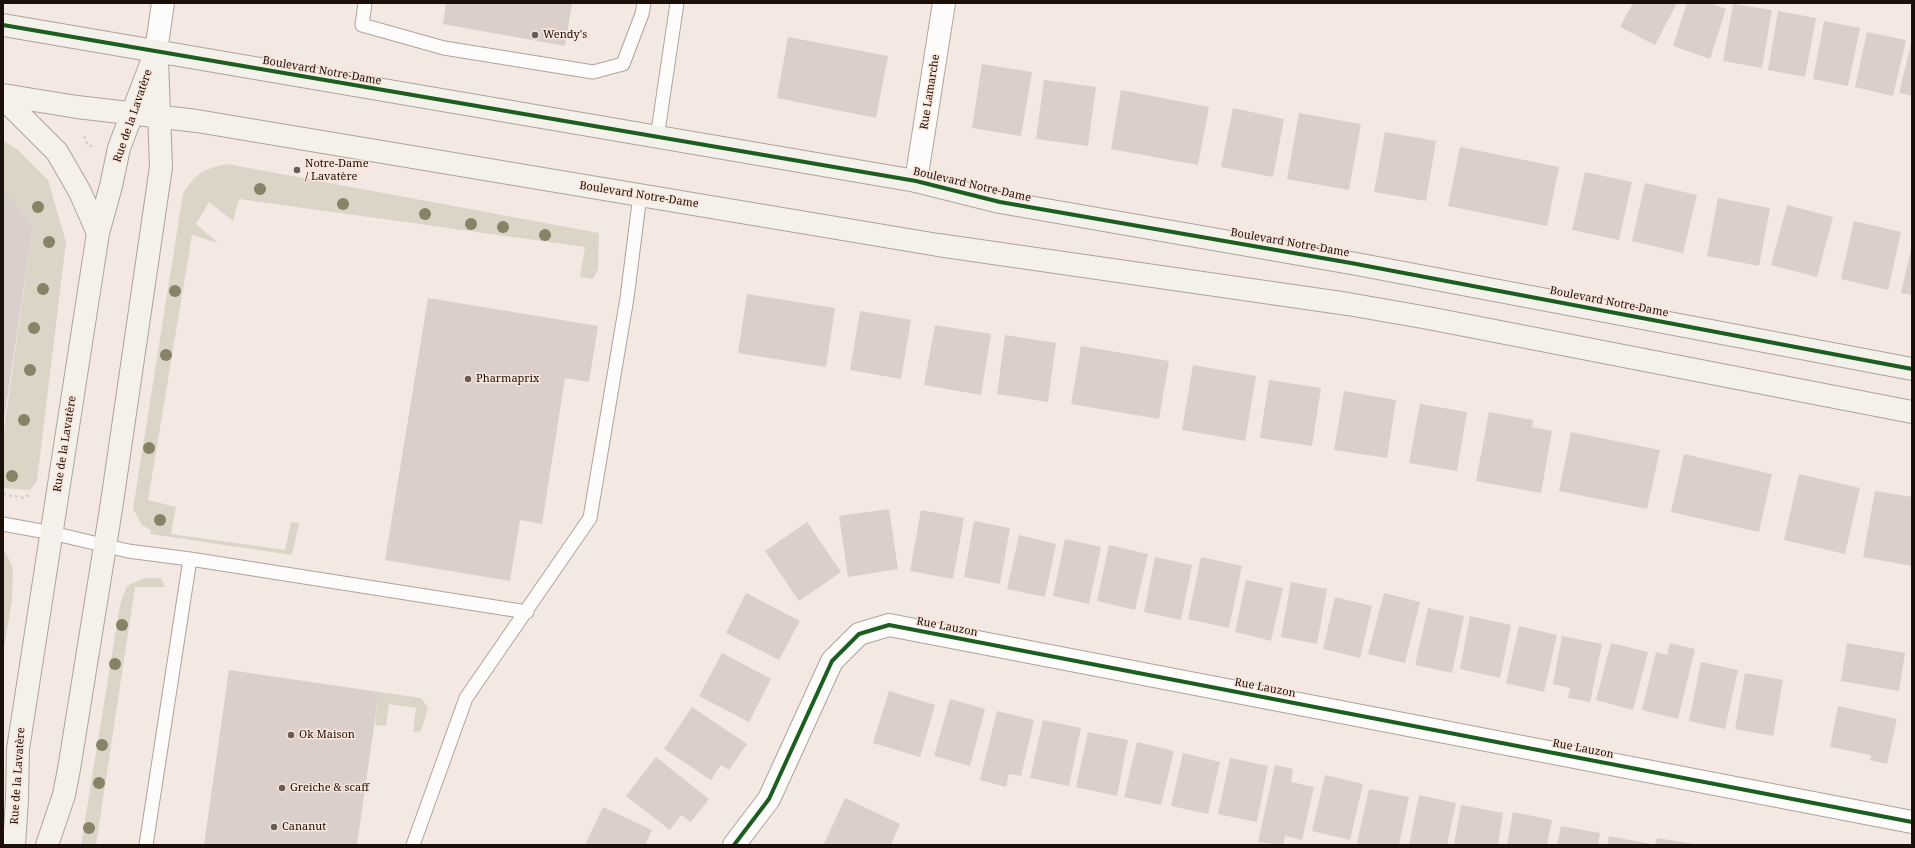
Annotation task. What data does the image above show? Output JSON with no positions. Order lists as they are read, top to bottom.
{
  "streets": {
    "street": [
      "Boulevard Notre-Dame",
      "Rue Lamarche",
      "Rue de la Lavatère",
      "Rue Lauzon"
    ]
  },
  "crossings": [
    ["Boulevard Notre-Dame", "Rue Lamarche"],
    ["Boulevard Notre-Dame", "Rue de la Lavatère"]
  ],
  "places": [
    "Wendy's",
    "Notre-Dame / Lavatère",
    "Pharmaprix",
    "Ok Maison",
    "Greiche & scaff",
    "Cananut"
  ]
}
